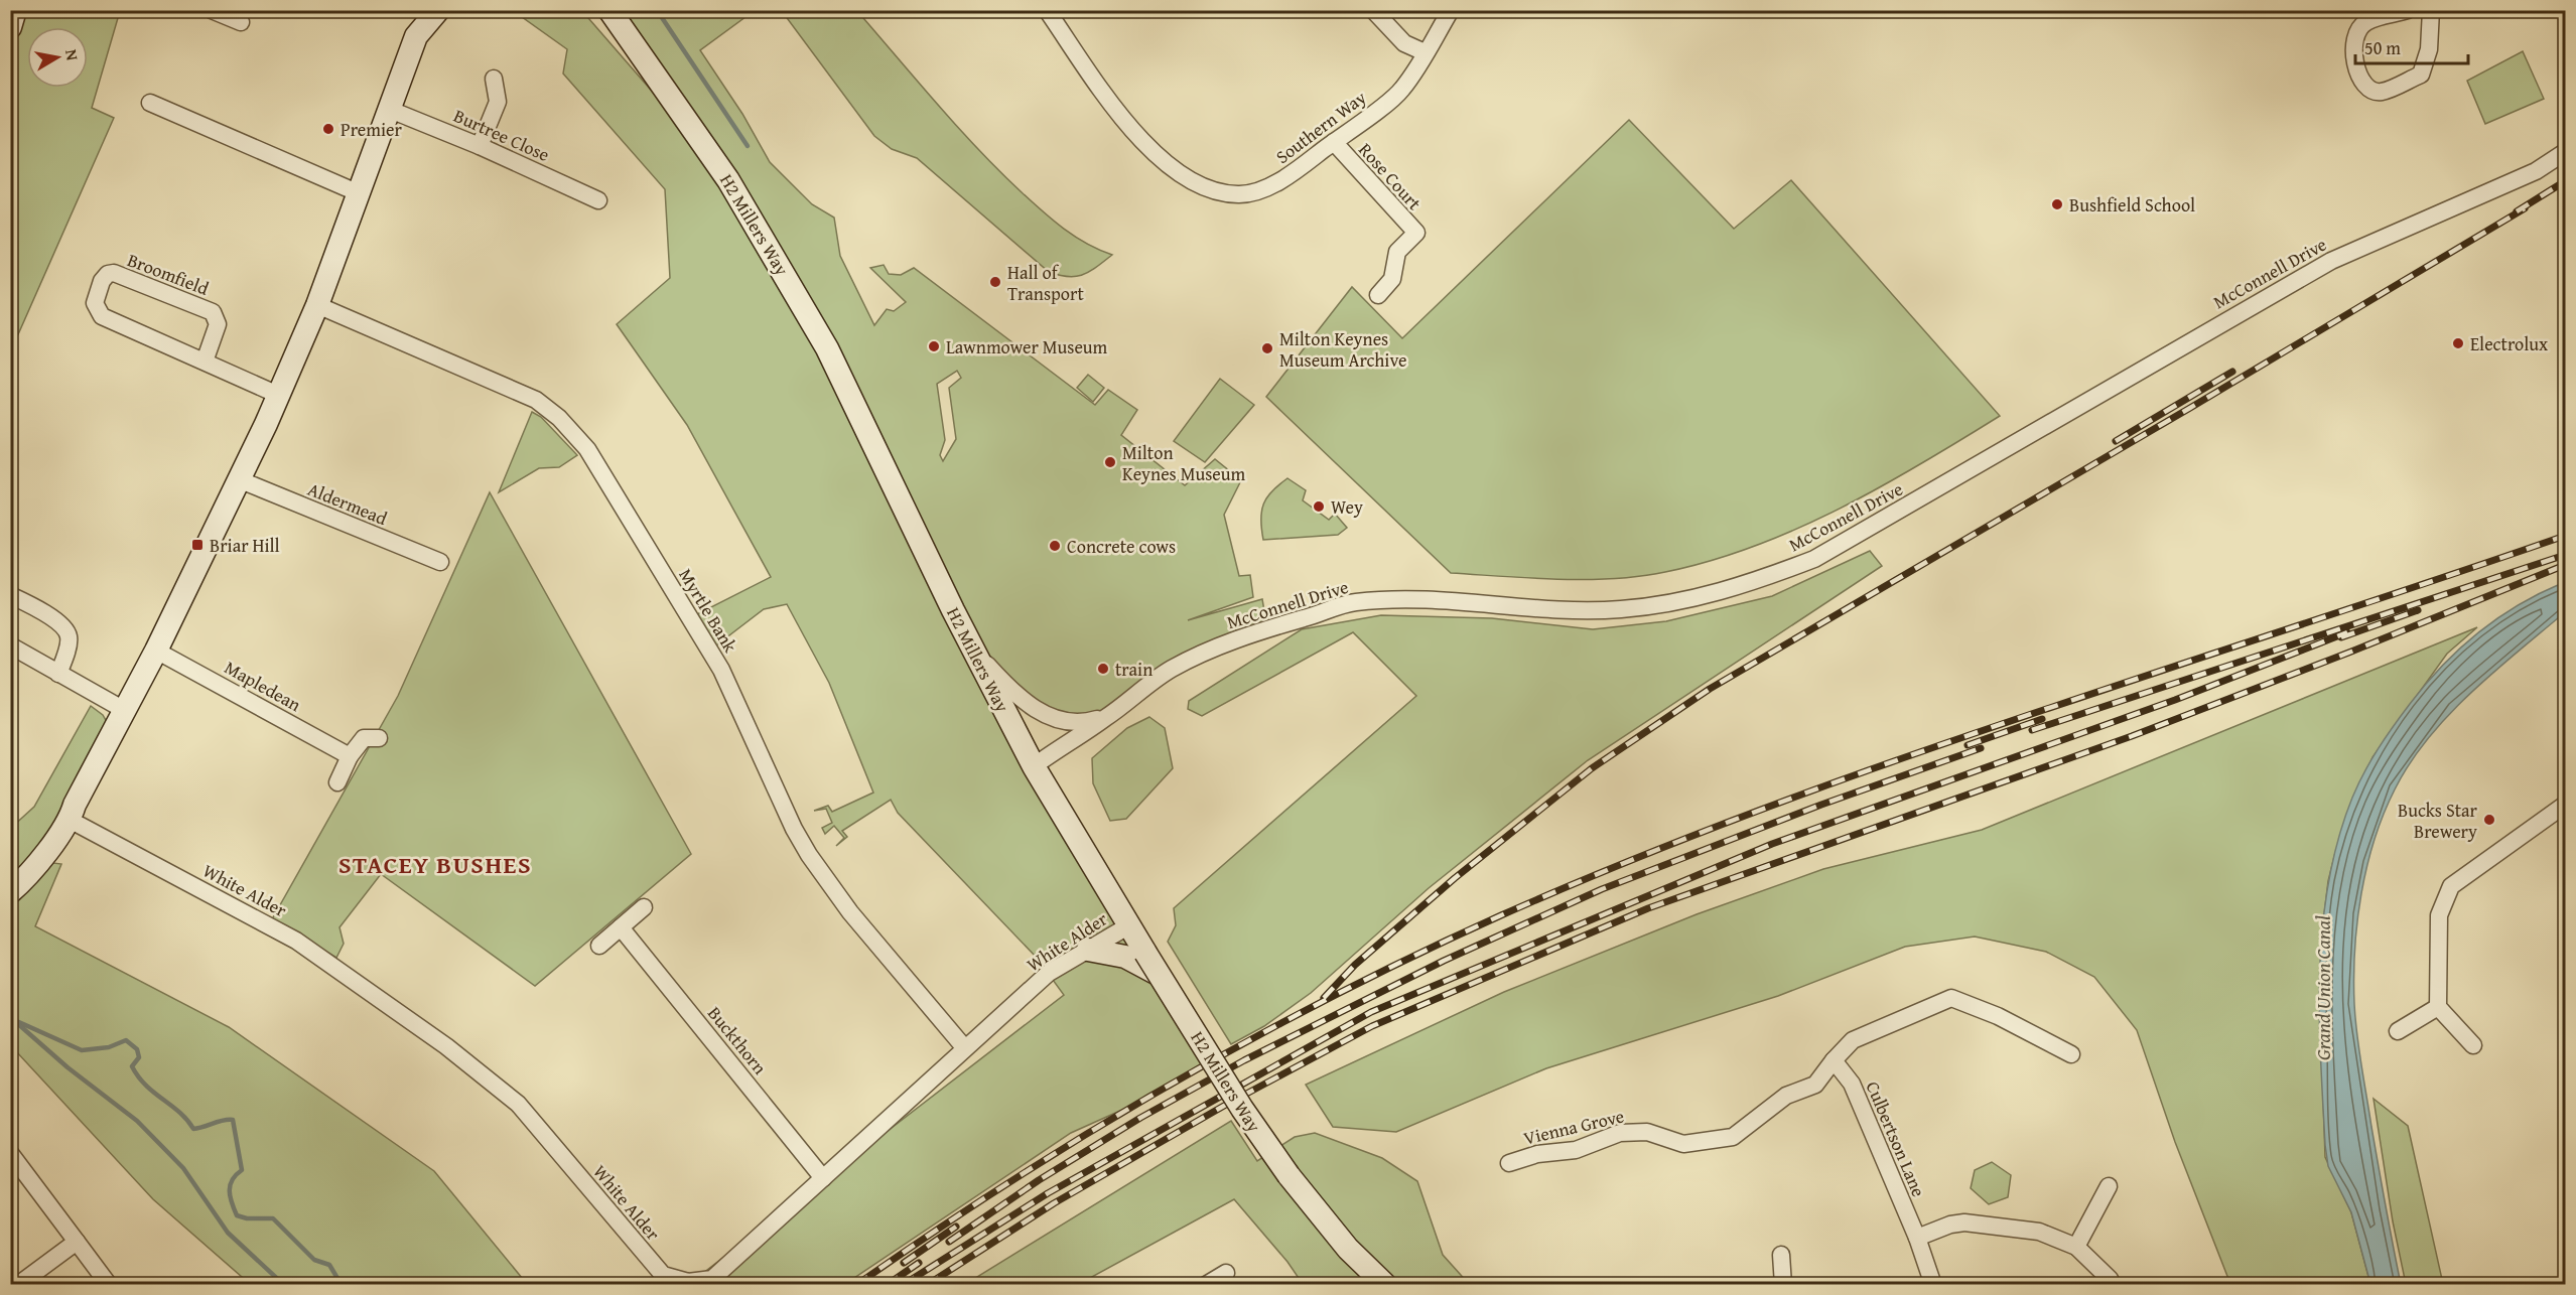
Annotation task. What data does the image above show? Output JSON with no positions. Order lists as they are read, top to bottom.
{
  "streets": {
    "street": [
      "Southern Way",
      "Burtree Close",
      "Rose Court",
      "H2 Millers Way",
      "McConnell Drive",
      "Broomfield",
      "Aldermead",
      "Myrtle Bank",
      "Mapledean",
      "White Alder",
      "Buckthorn",
      "Vienna Grove",
      "Culbertson Lane"
    ]
  },
  "crossings": [
    ["Southern Way", "Rose Court"],
    ["H2 Millers Way", "McConnell Drive"],
    ["H2 Millers Way", "White Alder"],
    ["Myrtle Bank", "White Alder"],
    ["White Alder", "Buckthorn"],
    ["Vienna Grove", "Culbertson Lane"]
  ],
  "districts": ["STACEY BUSHES"],
  "water": ["Grand Union Canal"],
  "places": {
    "other": [
      "Premier",
      "Bushfield School",
      "Hall of Transport",
      "Electrolux",
      "Lawnmower Museum",
      "Milton Keynes Museum Archive",
      "Milton Keynes Museum",
      "Wey",
      "Concrete cows",
      "train",
      "Bucks Star Brewery"
    ],
    "transit": ["Briar Hill"]
  },
  "scale_bar": "50 m",
  "north": "right"
}
